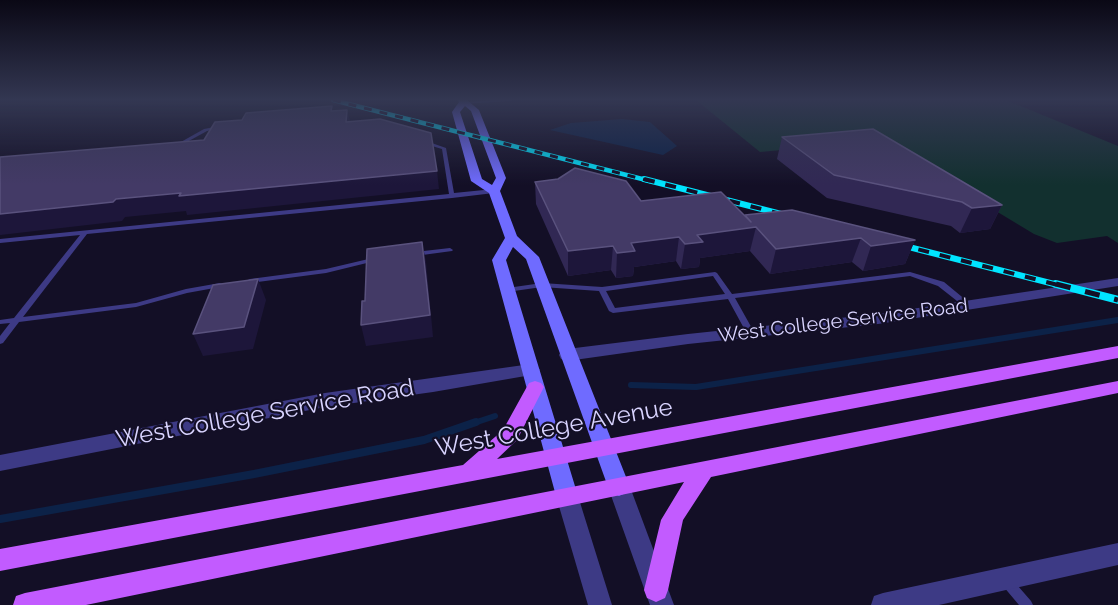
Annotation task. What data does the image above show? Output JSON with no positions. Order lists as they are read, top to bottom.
{
  "streets": {
    "main road": ["West College Avenue"],
    "street": ["West College Service Road"]
  }
}
